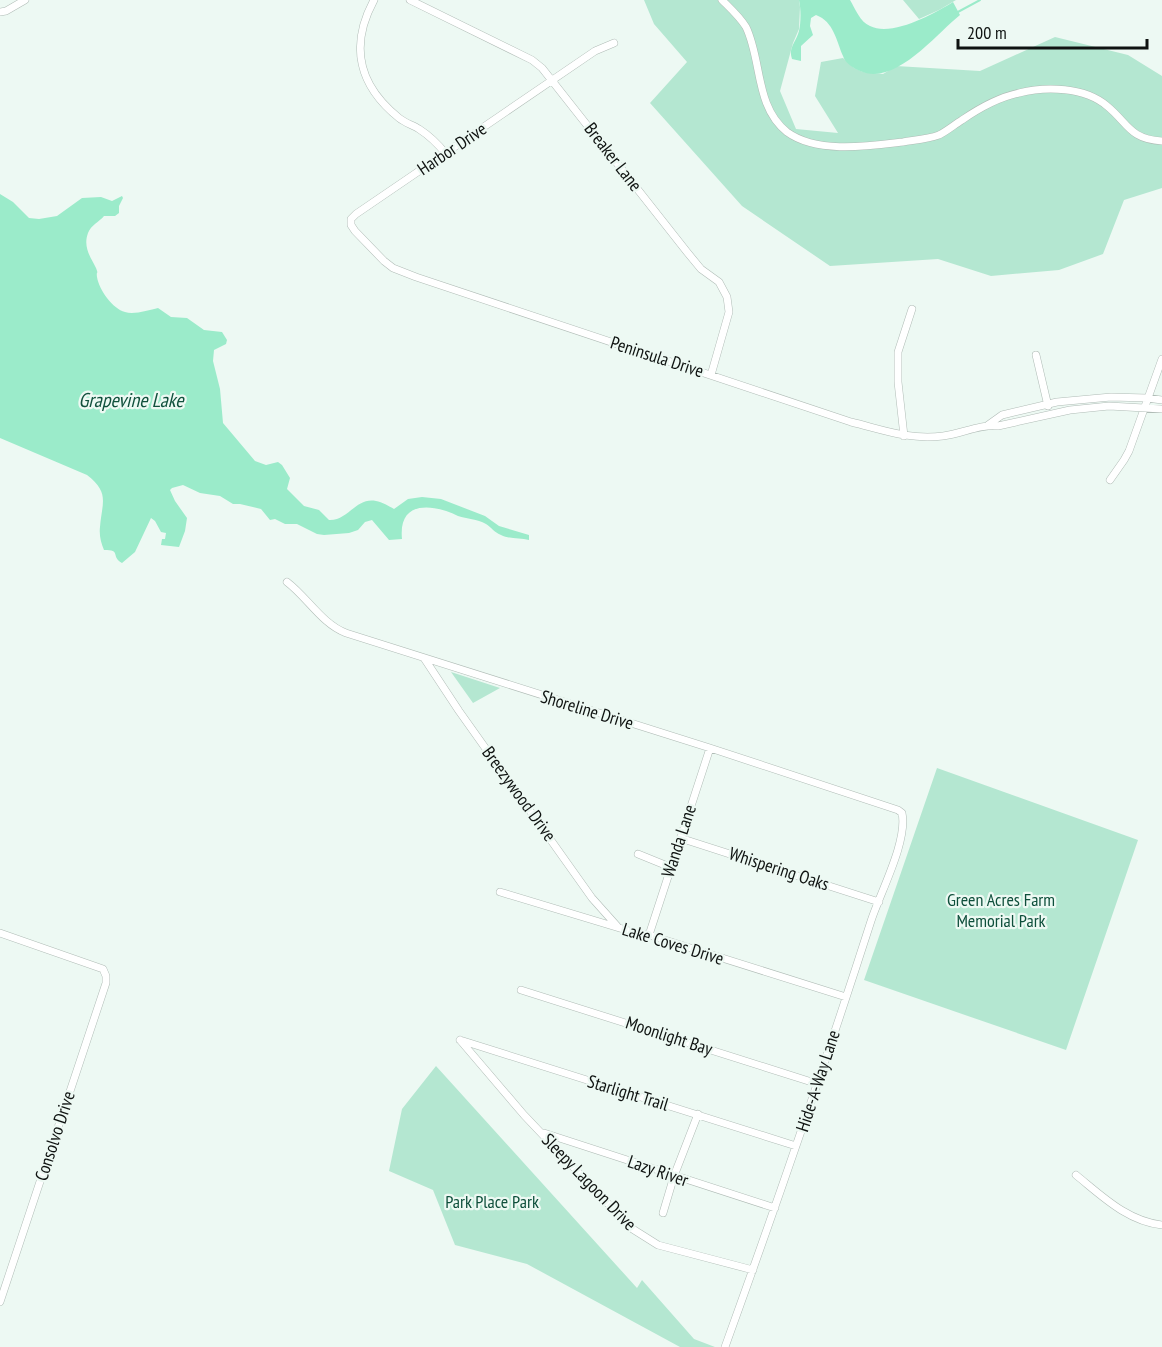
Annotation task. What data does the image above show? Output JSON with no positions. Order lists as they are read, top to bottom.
{
  "streets": {
    "street": [
      "Harbor Drive",
      "Breaker Lane",
      "Peninsula Drive",
      "Shoreline Drive",
      "Breezywood Drive",
      "Wanda Lane",
      "Whispering Oaks",
      "Lake Coves Drive",
      "Moonlight Bay",
      "Hide-A-Way Lane",
      "Starlight Trail",
      "Consolvo Drive",
      "Lazy River",
      "Sleepy Lagoon Drive"
    ]
  },
  "crossings": [
    ["Harbor Drive", "Breaker Lane"],
    ["Harbor Drive", "Peninsula Drive"],
    ["Breaker Lane", "Peninsula Drive"],
    ["Shoreline Drive", "Breezywood Drive"],
    ["Shoreline Drive", "Wanda Lane"],
    ["Shoreline Drive", "Hide-A-Way Lane"],
    ["Breezywood Drive", "Lake Coves Drive"],
    ["Wanda Lane", "Whispering Oaks"],
    ["Wanda Lane", "Lake Coves Drive"],
    ["Whispering Oaks", "Hide-A-Way Lane"],
    ["Lake Coves Drive", "Hide-A-Way Lane"],
    ["Moonlight Bay", "Hide-A-Way Lane"],
    ["Hide-A-Way Lane", "Starlight Trail"],
    ["Hide-A-Way Lane", "Lazy River"],
    ["Hide-A-Way Lane", "Sleepy Lagoon Drive"],
    ["Starlight Trail", "Sleepy Lagoon Drive"],
    ["Lazy River", "Sleepy Lagoon Drive"]
  ],
  "water": ["Grapevine Lake"],
  "parks": ["Green Acres Farm Memorial Park", "Park Place Park"],
  "scale_bar": "200 m"
}
